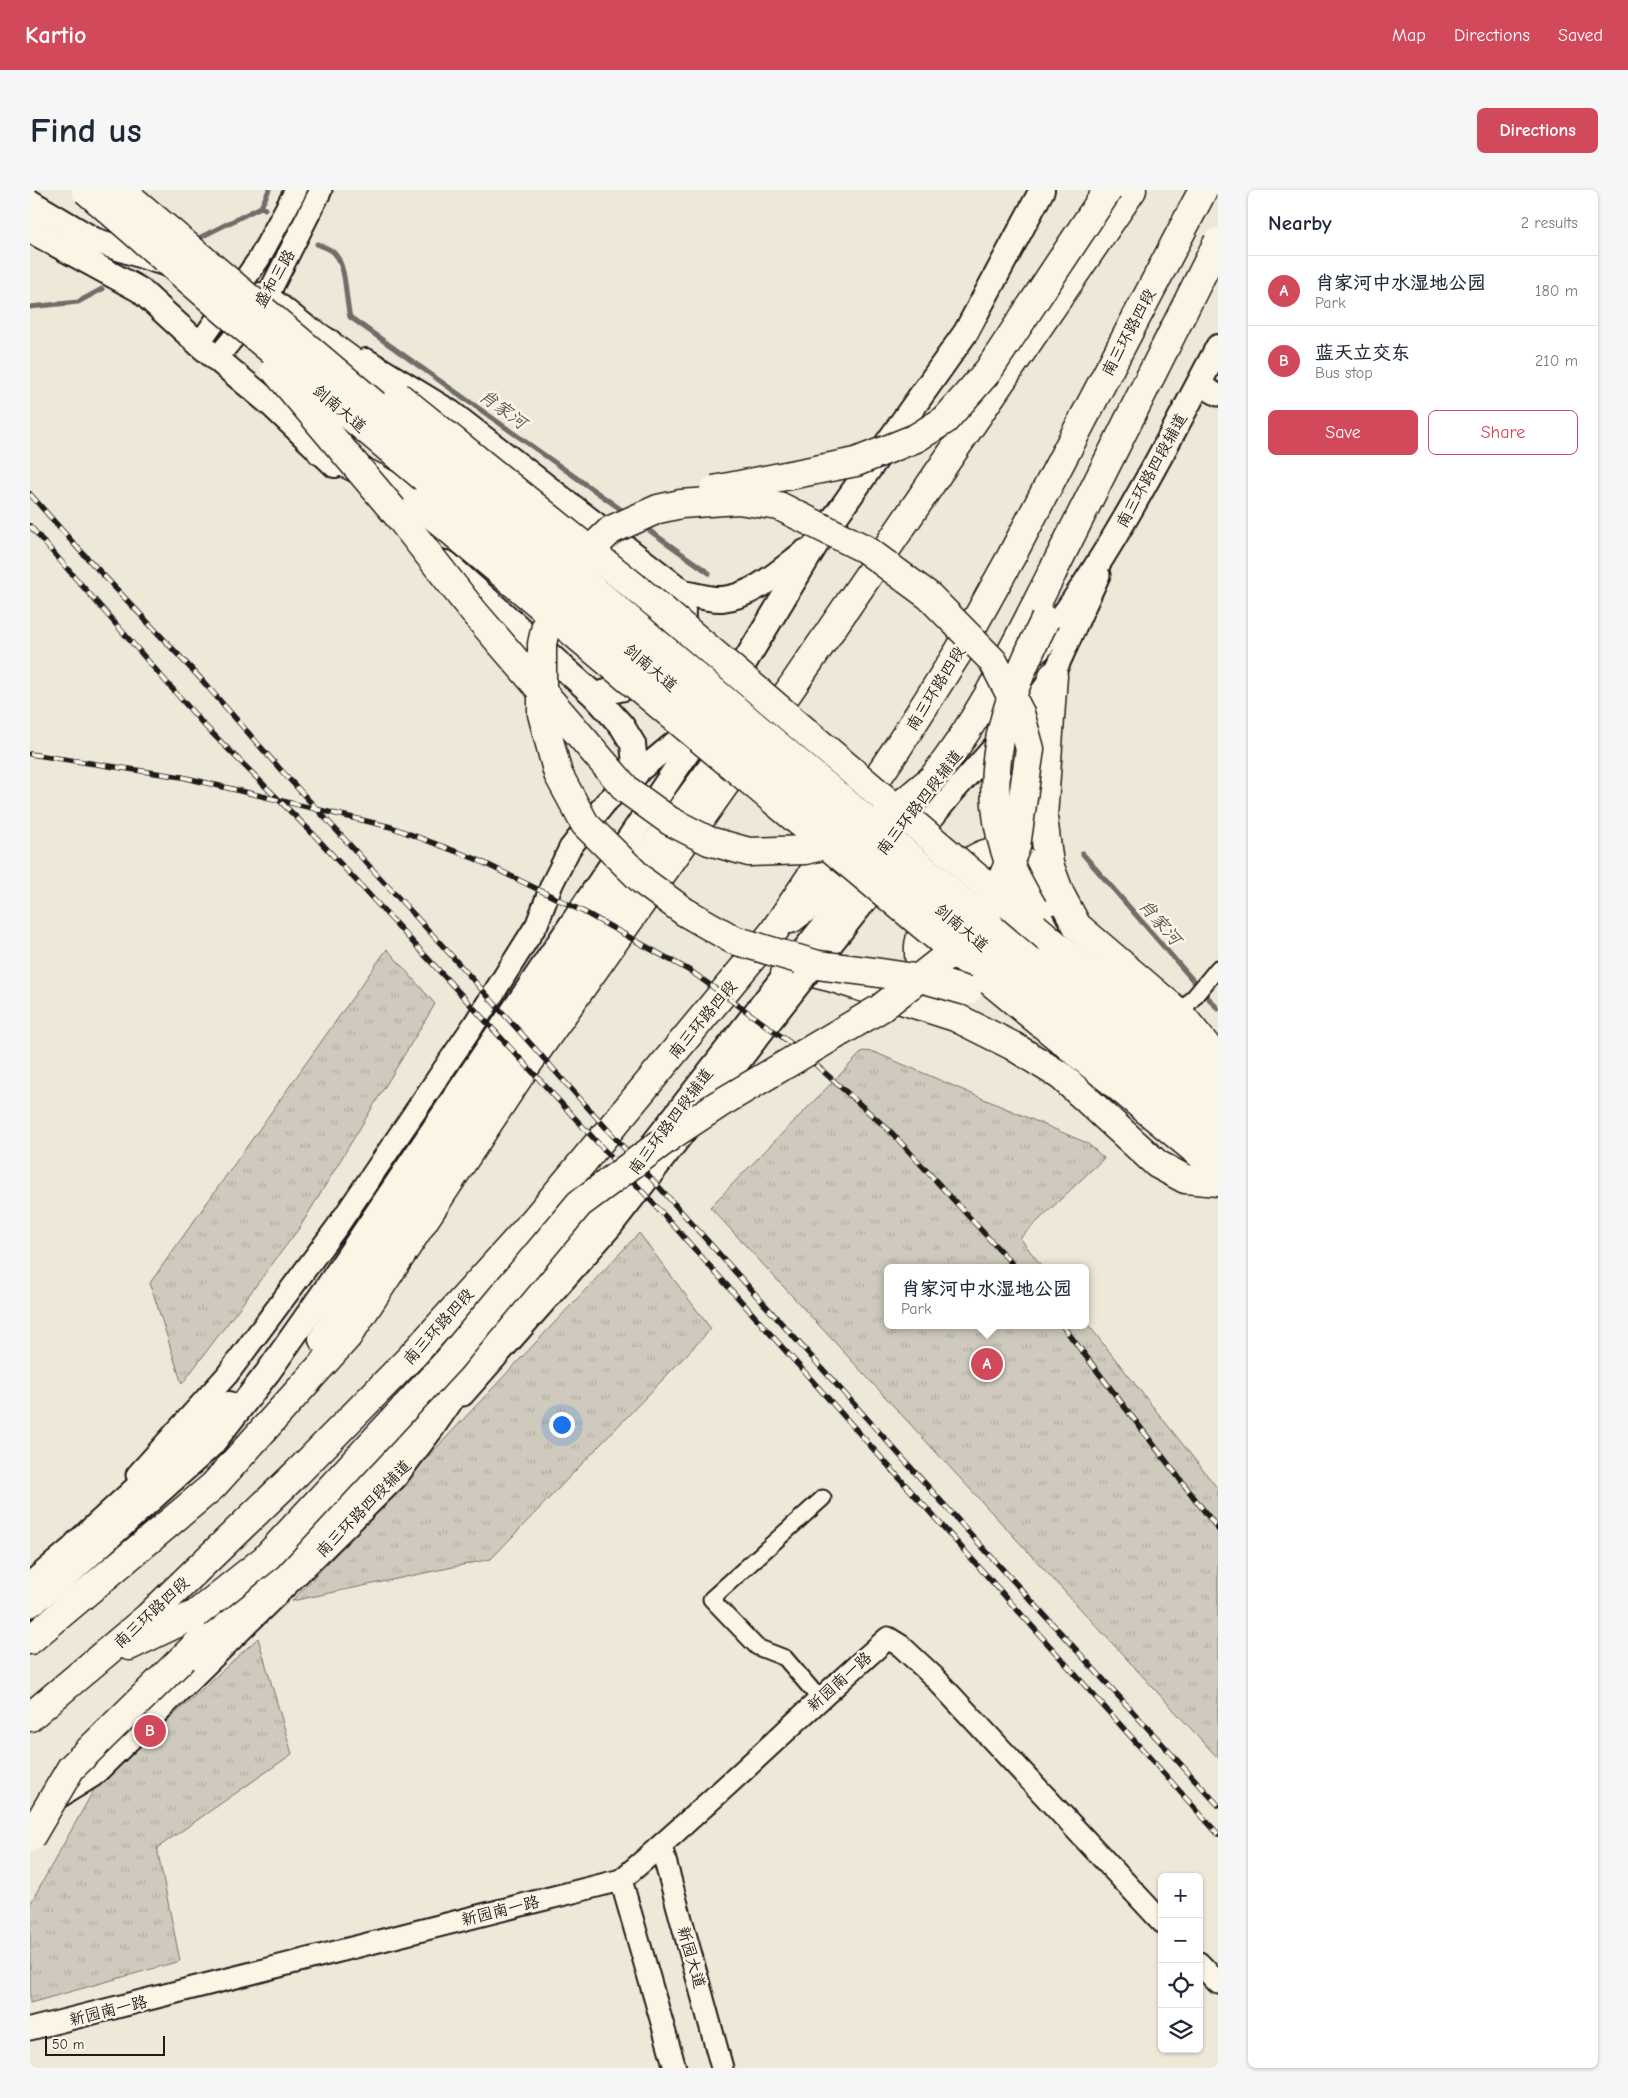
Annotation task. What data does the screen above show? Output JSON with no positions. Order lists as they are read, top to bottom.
{
  "streets": {
    "highway": ["南三环路四段", "剑南大道"],
    "main road": [
      "盛和三路",
      "南三环路四段辅道",
      "新园南一路",
      "新园大道"
    ]
  },
  "crossings": [
    ["新园南一路", "新园大道"]
  ],
  "water": ["肖家河"],
  "scale_bar": "50 m",
  "page": {
    "header": "Kartio",
    "nav": ["Map", "Directions", "Saved"],
    "buttons": [
      "Directions",
      ["Save", "Share"]
    ],
    "title": "Find us",
    "heading": ["Nearby", "2 results"],
    "list": [
      {
        "mark": "A",
        "name": "肖家河中水湿地公园",
        "note": "Park",
        "value": "180 m"
      },
      {
        "mark": "B",
        "name": "蓝天立交东",
        "note": "Bus stop",
        "value": "210 m"
      }
    ],
    "popup": ["肖家河中水湿地公园", "Park"],
    "pins": ["A", "B"],
    "map_buttons": ["+", "−"],
    "scale": "50 m"
  }
}
